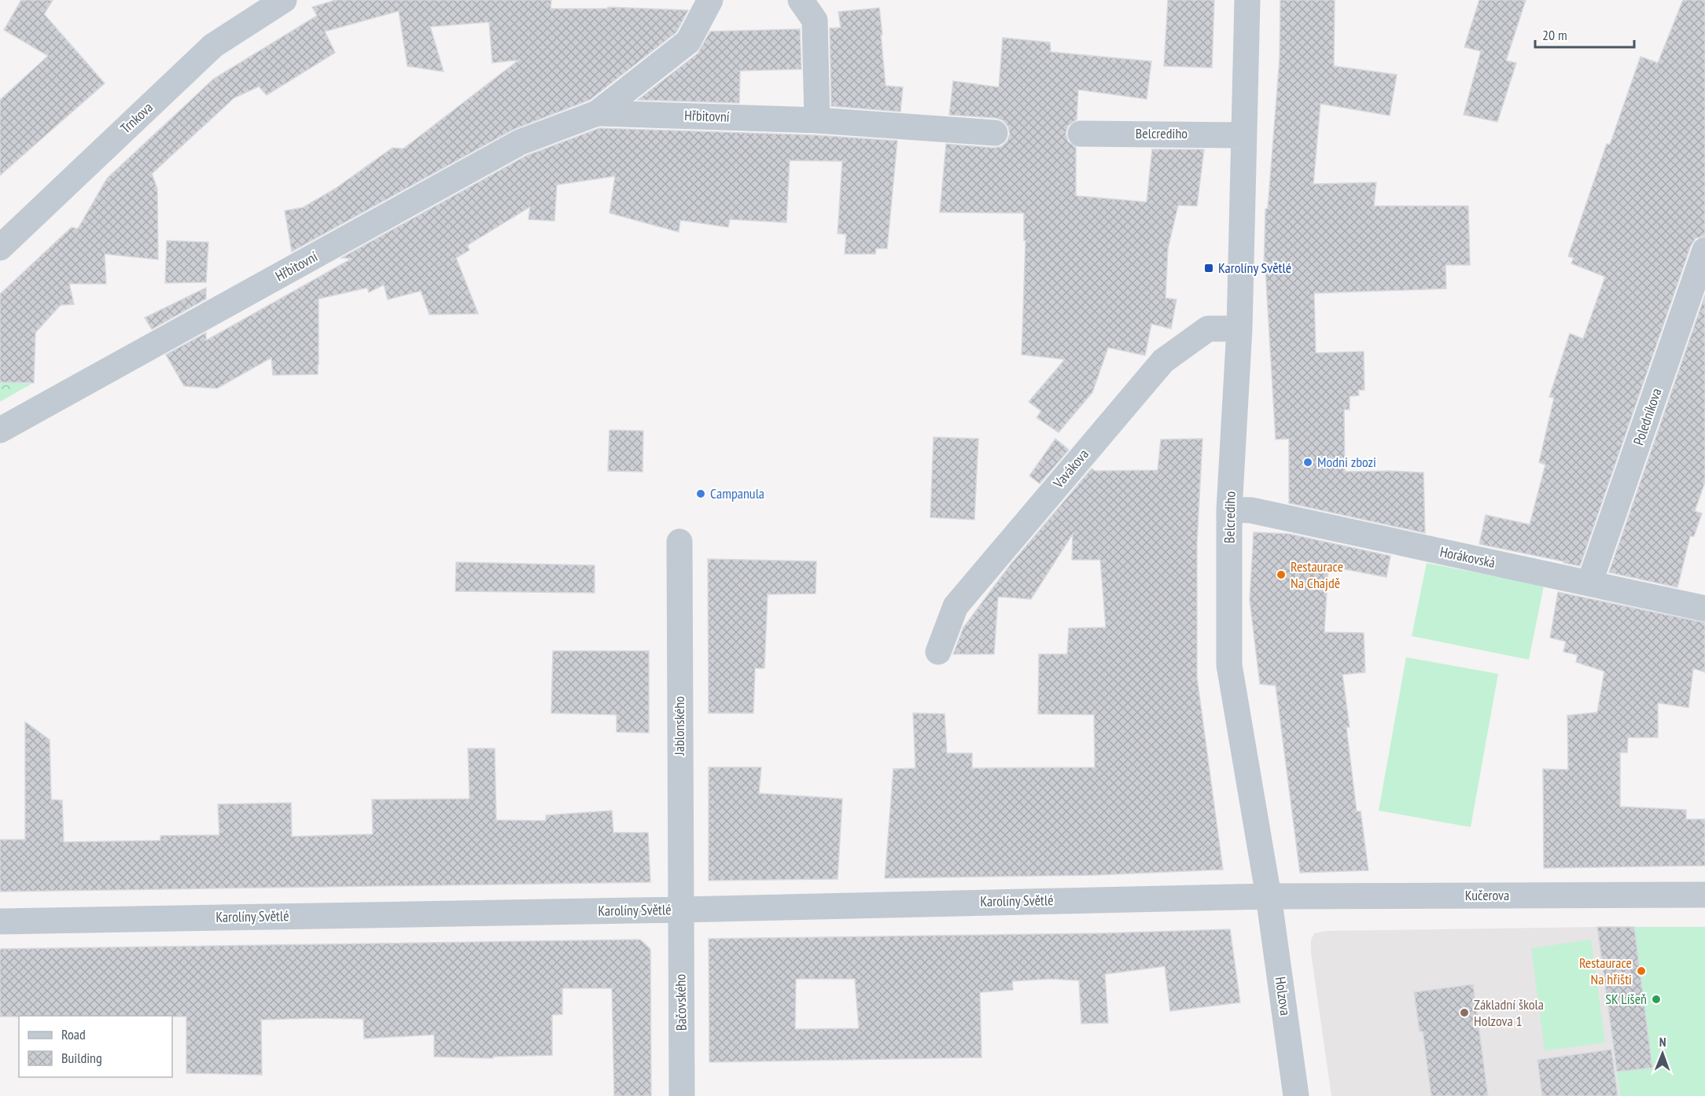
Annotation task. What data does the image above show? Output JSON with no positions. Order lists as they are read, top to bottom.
{
  "streets": {
    "street": [
      "Hřbitovní",
      "Trnkova",
      "Belcrediho",
      "Poledníkova",
      "Vavákova",
      "Horákovská",
      "Jablonského",
      "Kučerova",
      "Karolíny Světlé",
      "Holzova",
      "Bačovského"
    ]
  },
  "crossings": [
    ["Belcrediho", "Vavákova"],
    ["Belcrediho", "Horákovská"],
    ["Belcrediho", "Kučerova"],
    ["Belcrediho", "Karolíny Světlé"],
    ["Belcrediho", "Holzova"],
    ["Poledníkova", "Horákovská"],
    ["Jablonského", "Karolíny Světlé"],
    ["Jablonského", "Bačovského"],
    ["Kučerova", "Karolíny Světlé"],
    ["Kučerova", "Holzova"],
    ["Karolíny Světlé", "Holzova"],
    ["Karolíny Světlé", "Bačovského"]
  ],
  "places": {
    "transit": ["Karolíny Světlé"],
    "other": [
      "Modni zbozi",
      "Campanula",
      "Restaurace Na Chajdě",
      "Restaurace Na hřišti",
      "SK Líšeň",
      "Základní škola Holzova 1"
    ]
  },
  "legend": ["Road", "Building"],
  "scale_bar": "20 m",
  "north": "top"
}
